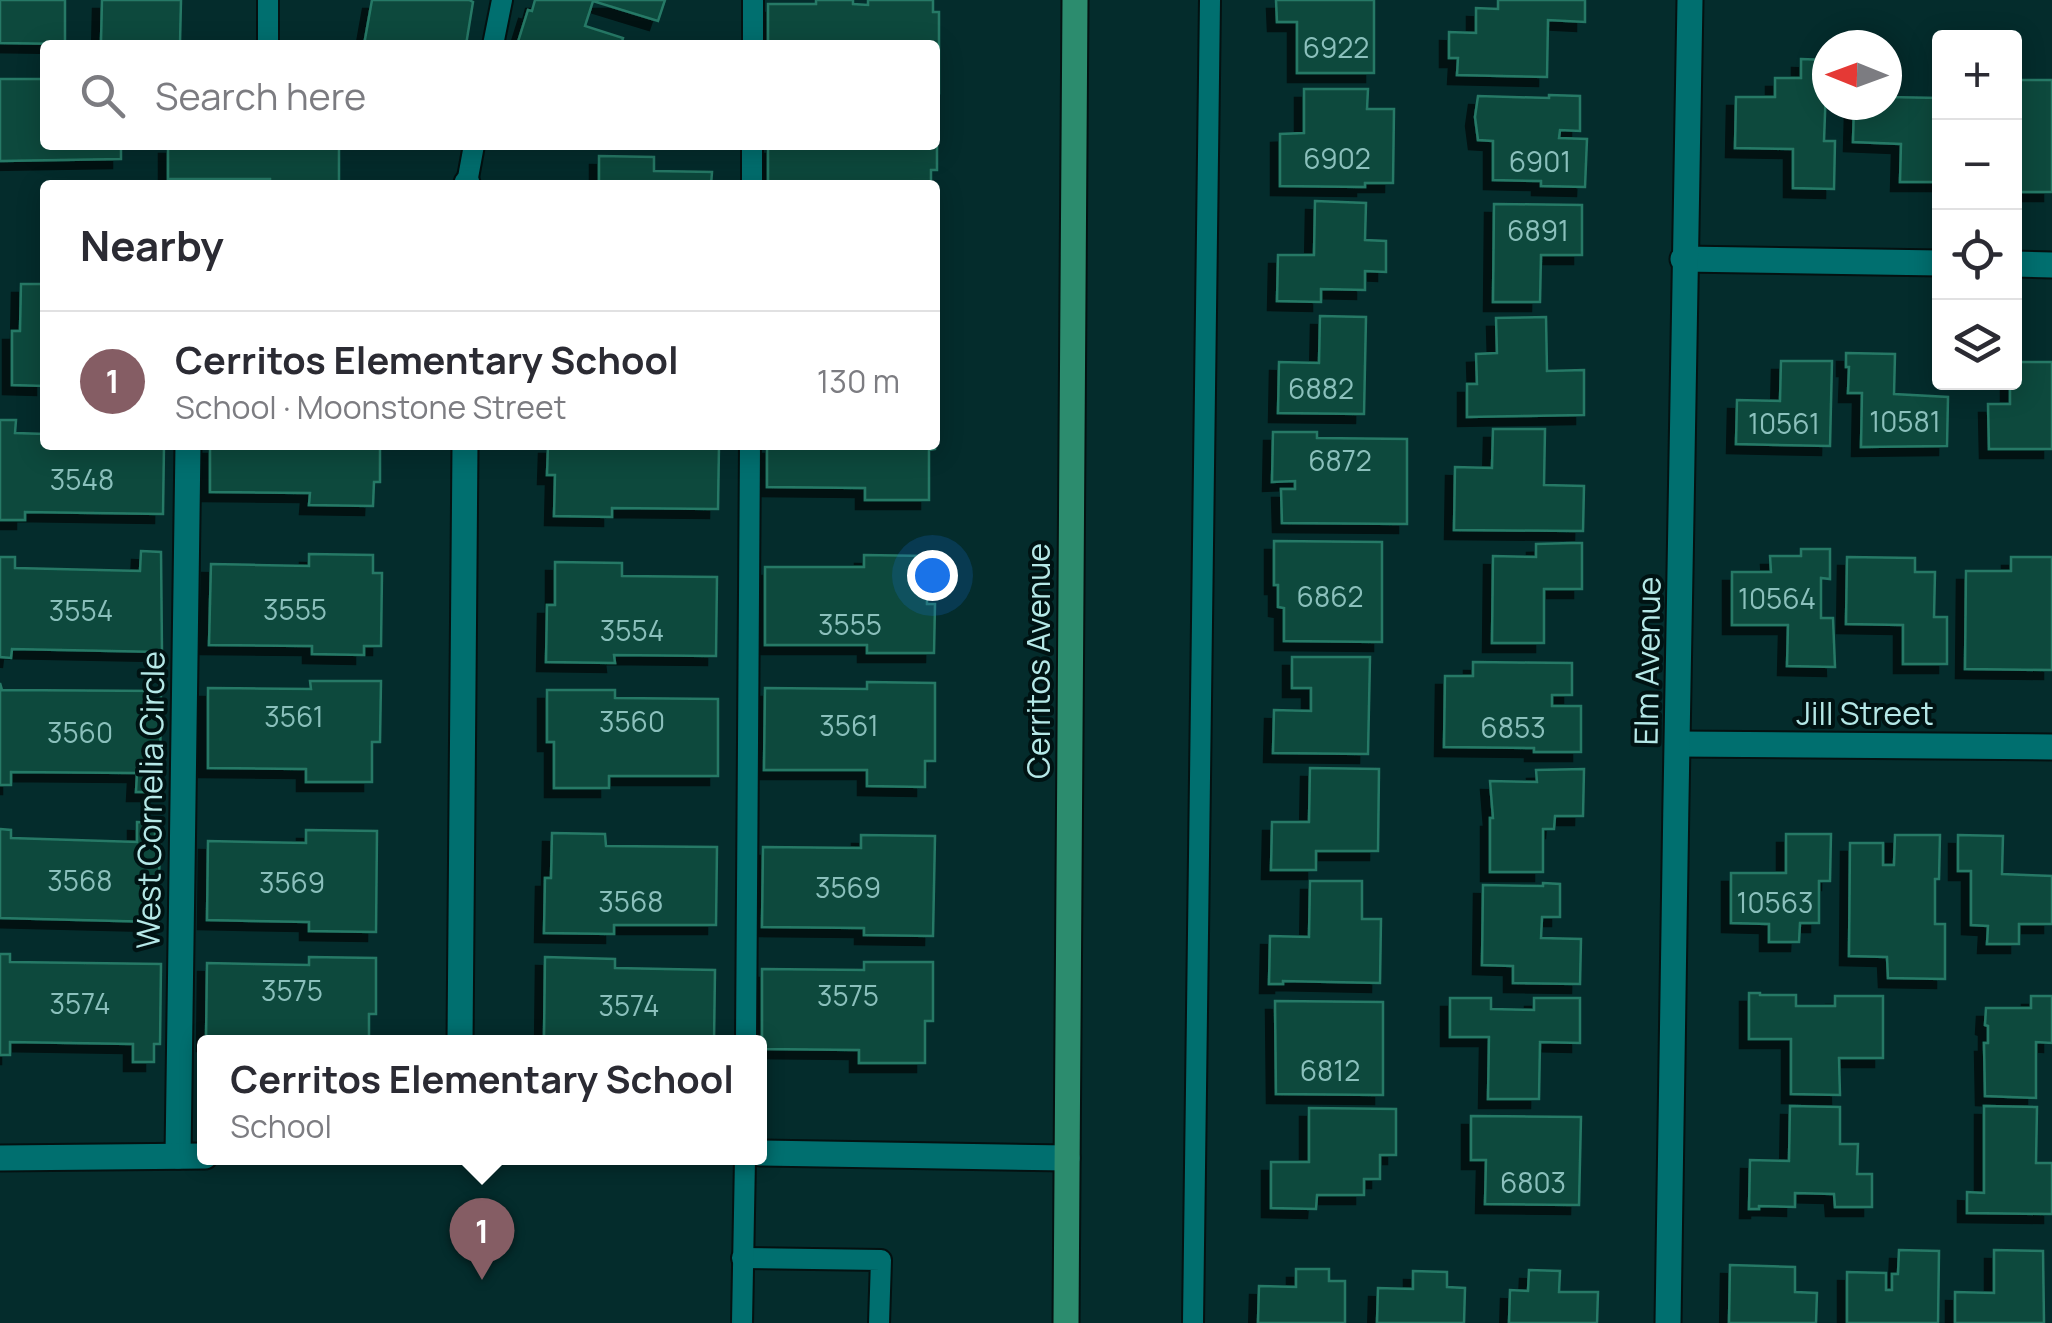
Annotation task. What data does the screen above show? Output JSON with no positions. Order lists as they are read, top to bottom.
{
  "streets": {
    "main road": ["Cerritos Avenue"],
    "street": ["Elm Avenue", "Jill Street", "West Cornelia Circle"]
  },
  "crossings": [
    ["Elm Avenue", "Jill Street"]
  ],
  "house_numbers": [
    "6922",
    "6902",
    "6901",
    "6891",
    "6882",
    "10581",
    "10561",
    "6872",
    "3548",
    "6862",
    "10564",
    "3555",
    "3554",
    "3555",
    "3554",
    "3561",
    "3560",
    "3561",
    "6853",
    "3560",
    "3568",
    "3569",
    "3569",
    "3568",
    "10563",
    "3575",
    "3575",
    "3574",
    "3574",
    "6812",
    "6803"
  ],
  "north": "left",
  "page": {
    "map_buttons": ["+", "−"],
    "search": "Search here",
    "heading": "Nearby",
    "list": [
      {
        "mark": "1",
        "name": "Cerritos Elementary School",
        "note": "School · Moonstone Street",
        "value": "130 m"
      }
    ],
    "popup": ["Cerritos Elementary School", "School"],
    "pins": "1"
  }
}
